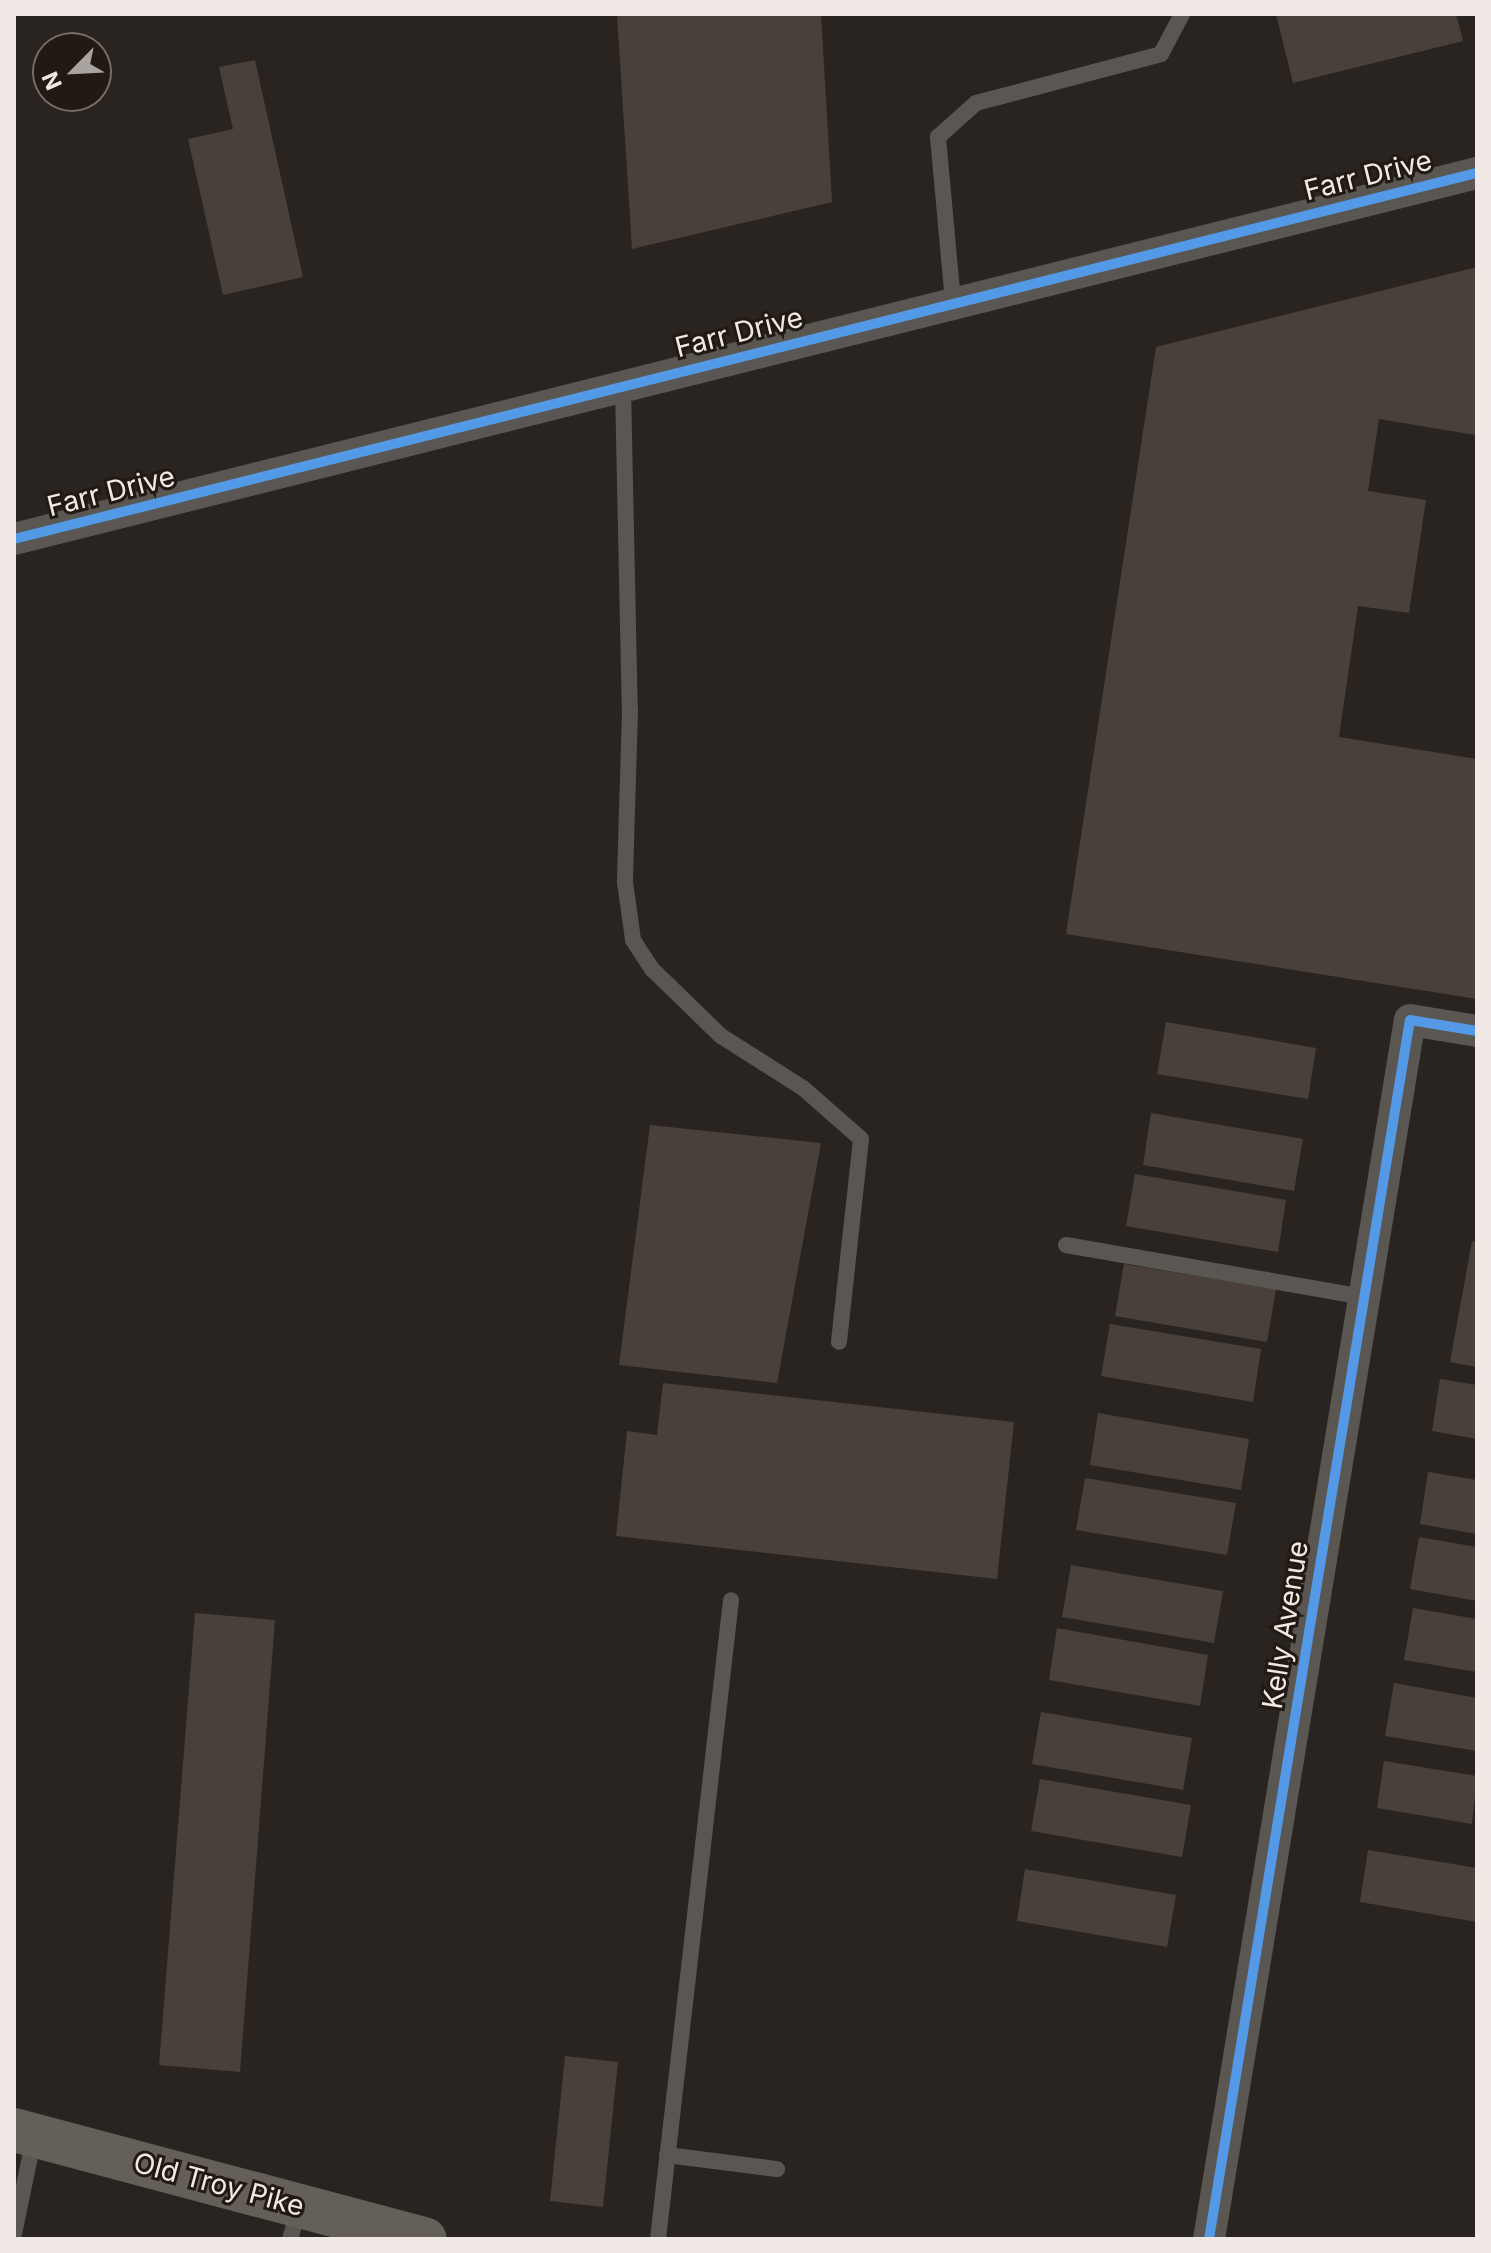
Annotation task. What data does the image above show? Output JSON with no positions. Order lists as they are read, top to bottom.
{
  "streets": {
    "main road": ["Old Troy Pike"],
    "street": ["Farr Drive", "Kelly Avenue"]
  },
  "north": "bottom left"
}
